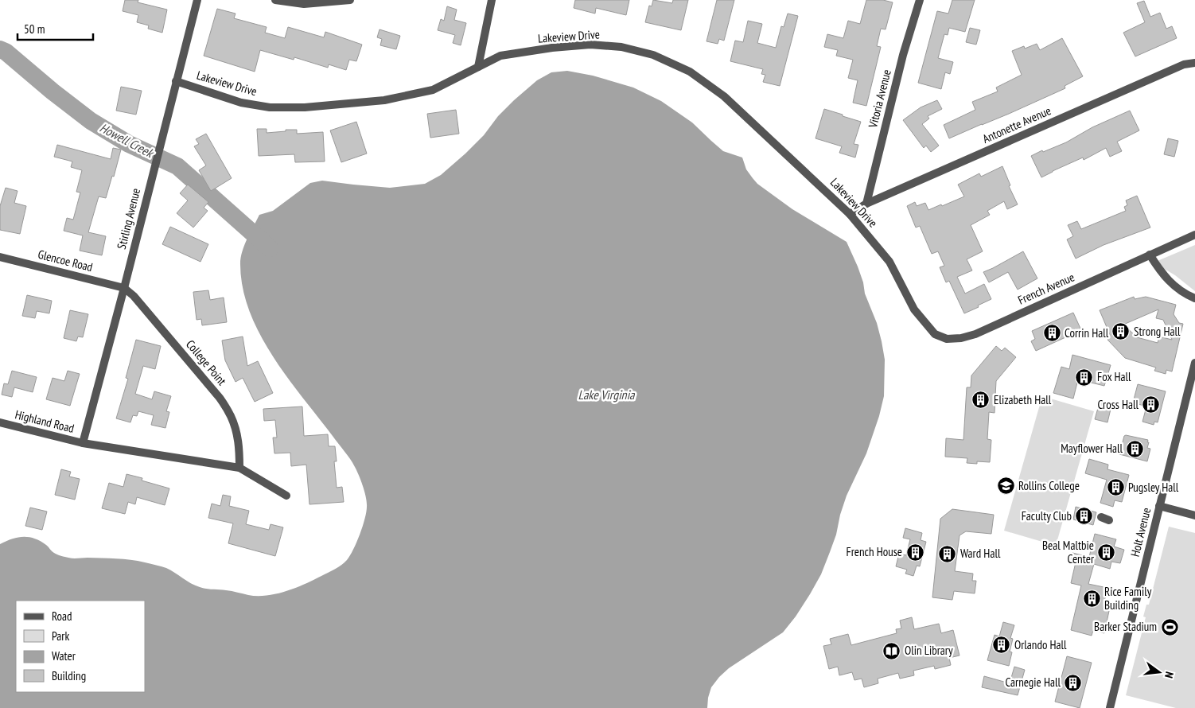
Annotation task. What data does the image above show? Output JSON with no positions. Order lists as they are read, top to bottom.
{
  "streets": {
    "street": [
      "Lakeview Drive",
      "Vitoria Avenue",
      "Antonette Avenue",
      "Stirling Avenue",
      "Glencoe Road",
      "French Avenue",
      "College Point",
      "Highland Road",
      "Holt Avenue"
    ]
  },
  "crossings": [
    ["Lakeview Drive", "Antonette Avenue"],
    ["Lakeview Drive", "Stirling Avenue"],
    ["Lakeview Drive", "French Avenue"],
    ["Vitoria Avenue", "Antonette Avenue"],
    ["Stirling Avenue", "Glencoe Road"],
    ["Stirling Avenue", "College Point"],
    ["Stirling Avenue", "Highland Road"],
    ["Glencoe Road", "College Point"]
  ],
  "water": ["Howell Creek", "Lake Virginia"],
  "places": {
    "building": [
      "Strong Hall",
      "Corrin Hall",
      "Fox Hall",
      "Elizabeth Hall",
      "Cross Hall",
      "Mayflower Hall",
      "Pugsley Hall",
      "Faculty Club",
      "French House",
      "Beal Maltbie Center",
      "Ward Hall",
      "Rice Family Building",
      "Orlando Hall",
      "Carnegie Hall"
    ],
    "school or university": ["Rollins College"],
    "sports": ["Barker Stadium"],
    "library": ["Olin Library"]
  },
  "legend": [
    "Road",
    "Park",
    "Water",
    "Building"
  ],
  "scale_bar": "50 m",
  "north": "right"
}
